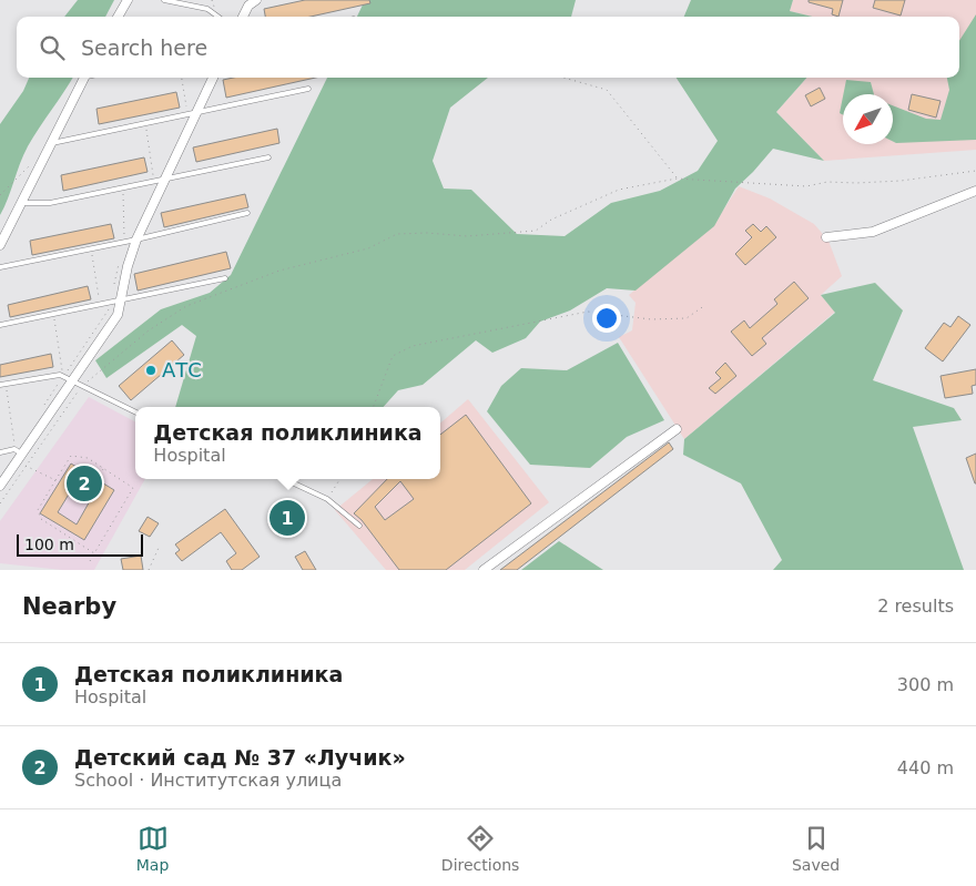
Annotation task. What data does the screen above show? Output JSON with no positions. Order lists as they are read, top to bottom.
{
  "places": ["АТС"],
  "scale_bar": "100 m",
  "north": "bottom left",
  "page": {
    "search": "Search here",
    "popup": ["Детская поликлиника", "Hospital"],
    "pins": ["2", "1"],
    "scale": "100 m",
    "heading": ["Nearby", "2 results"],
    "list": [
      {
        "mark": "1",
        "name": "Детская поликлиника",
        "note": "Hospital",
        "value": "300 m"
      },
      {
        "mark": "2",
        "name": "Детский сад № 37 «Лучик»",
        "note": "School · Институтская улица",
        "value": "440 m"
      }
    ],
    "nav": ["Map", "Directions", "Saved"]
  }
}
